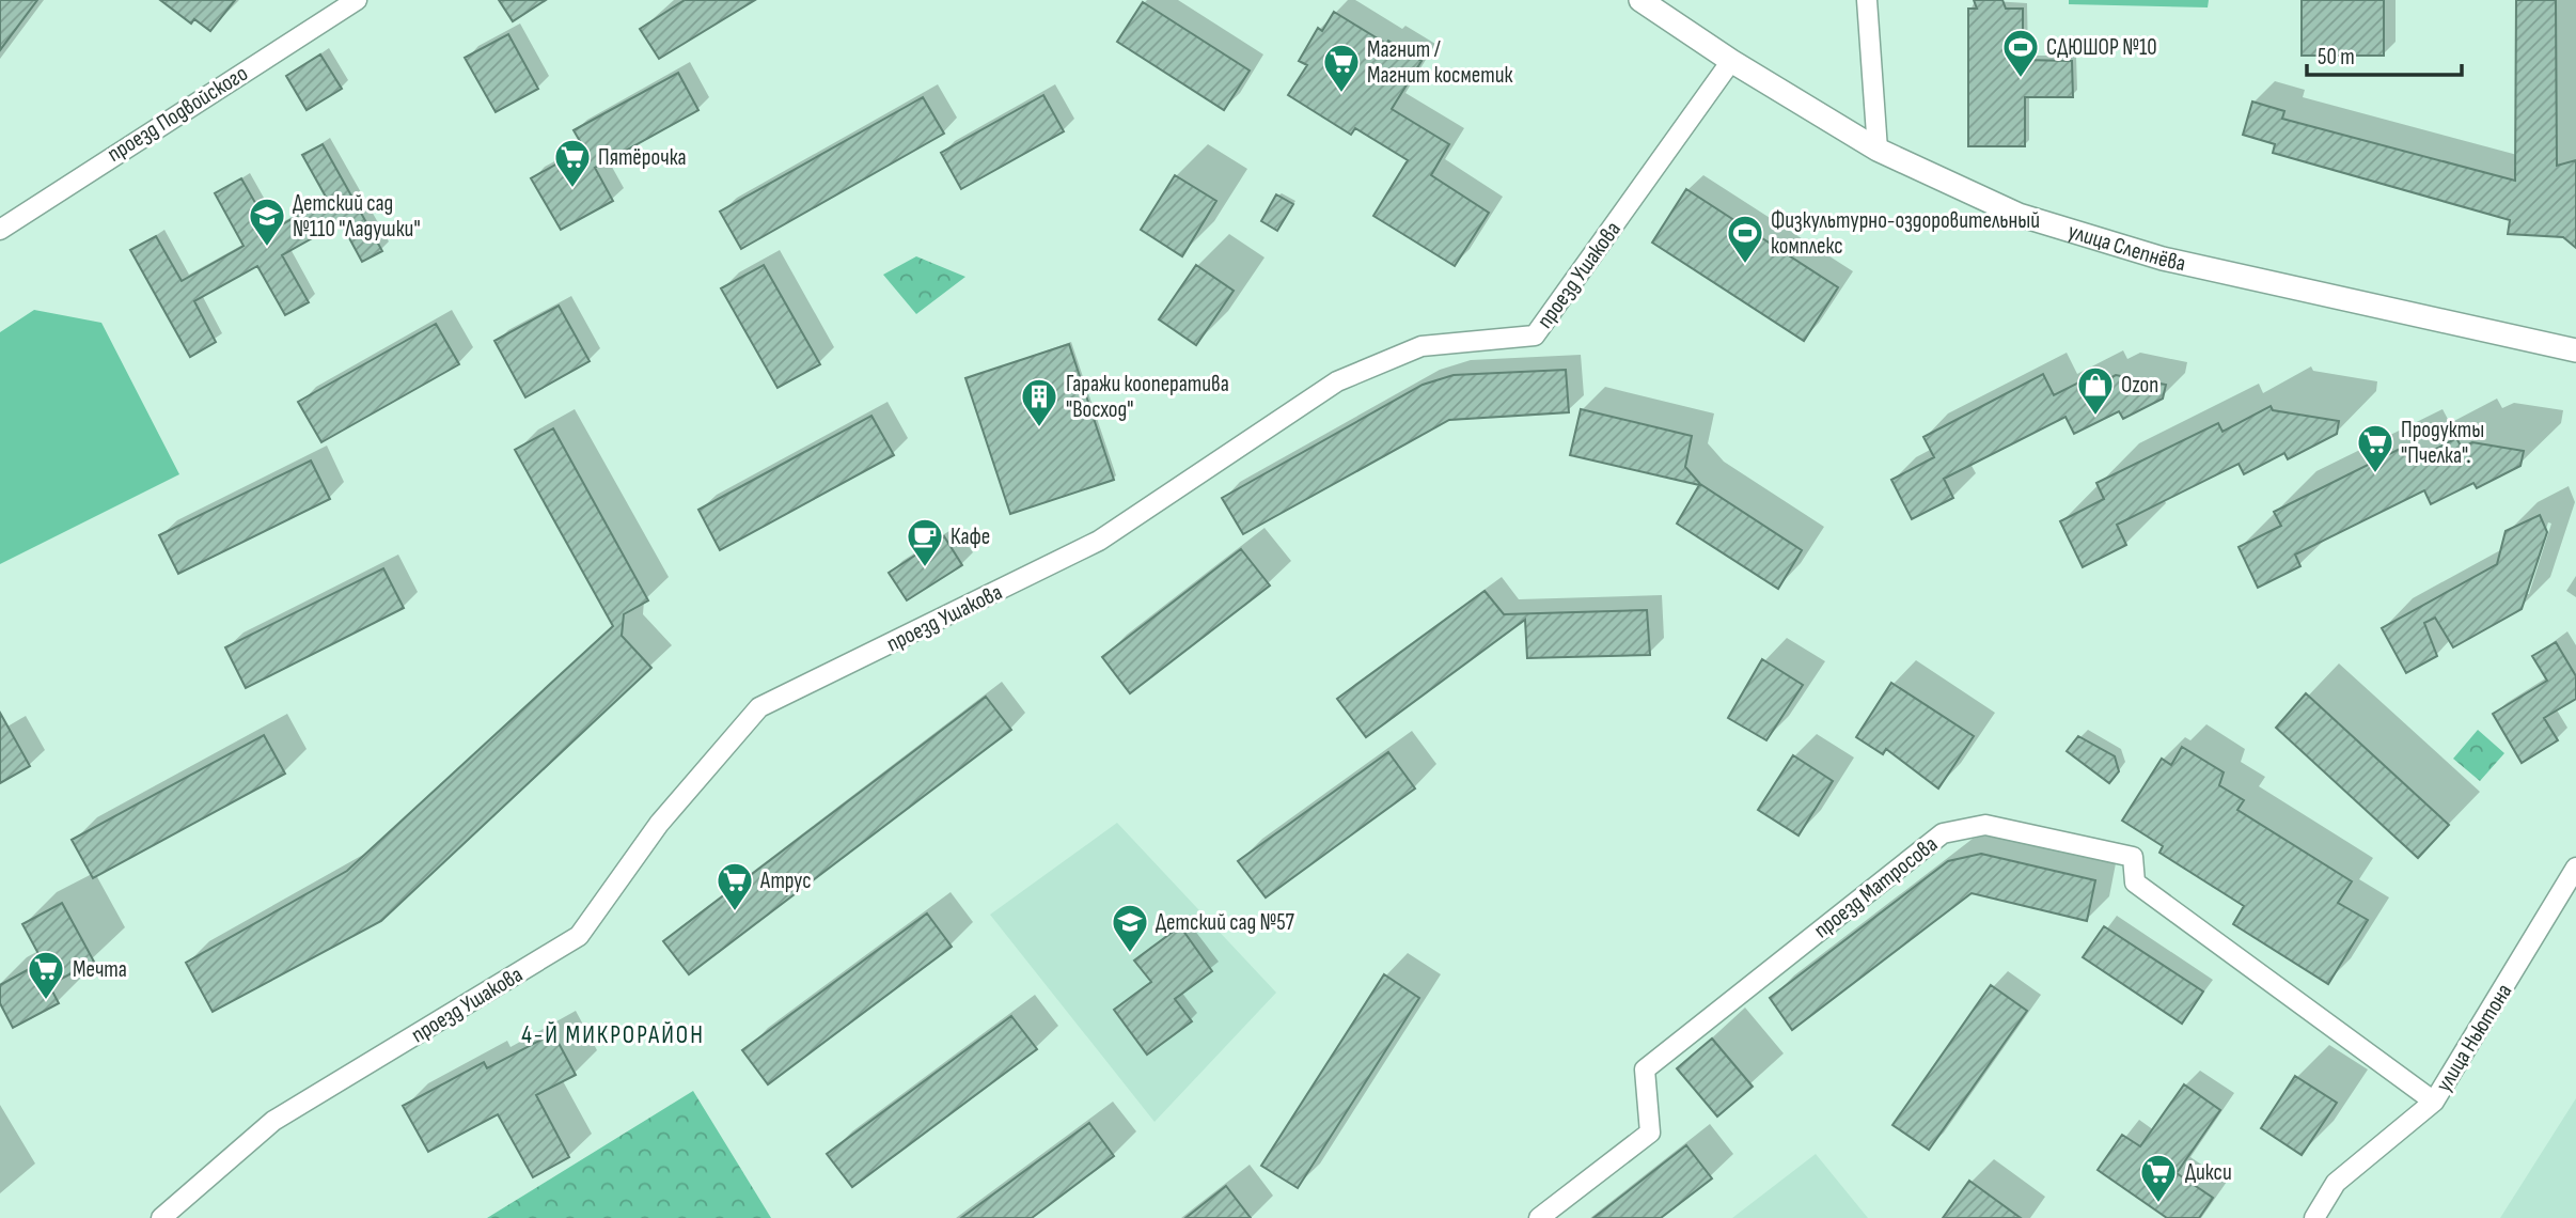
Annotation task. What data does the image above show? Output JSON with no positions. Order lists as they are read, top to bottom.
{
  "streets": {
    "street": [
      "проезд Подвойского",
      "улица Слепнёва",
      "проезд Ушакова",
      "проезд Матросова",
      "улица Ньютона"
    ]
  },
  "crossings": [
    ["улица Слепнёва", "проезд Ушакова"],
    ["проезд Матросова", "улица Ньютона"]
  ],
  "districts": ["4-Й МИКРОРАЙОН"],
  "places": {
    "sports": ["СДЮШОР №10", "Физкультурно-оздоровительный комплекс"],
    "supermarket": [
      "Магнит / Магнит косметик",
      "Пятёрочка",
      "Продукты \"Пчелка\".",
      "Атрус",
      "Мечта",
      "Дикси"
    ],
    "school or university": ["Детский сад №110 \"Ладушки\"", "Детский сад №57"],
    "shop": ["Ozon"],
    "building": ["Гаражи кооператива \"Восход\""],
    "cafe": ["Кафе"]
  },
  "scale_bar": "50 m"
}
